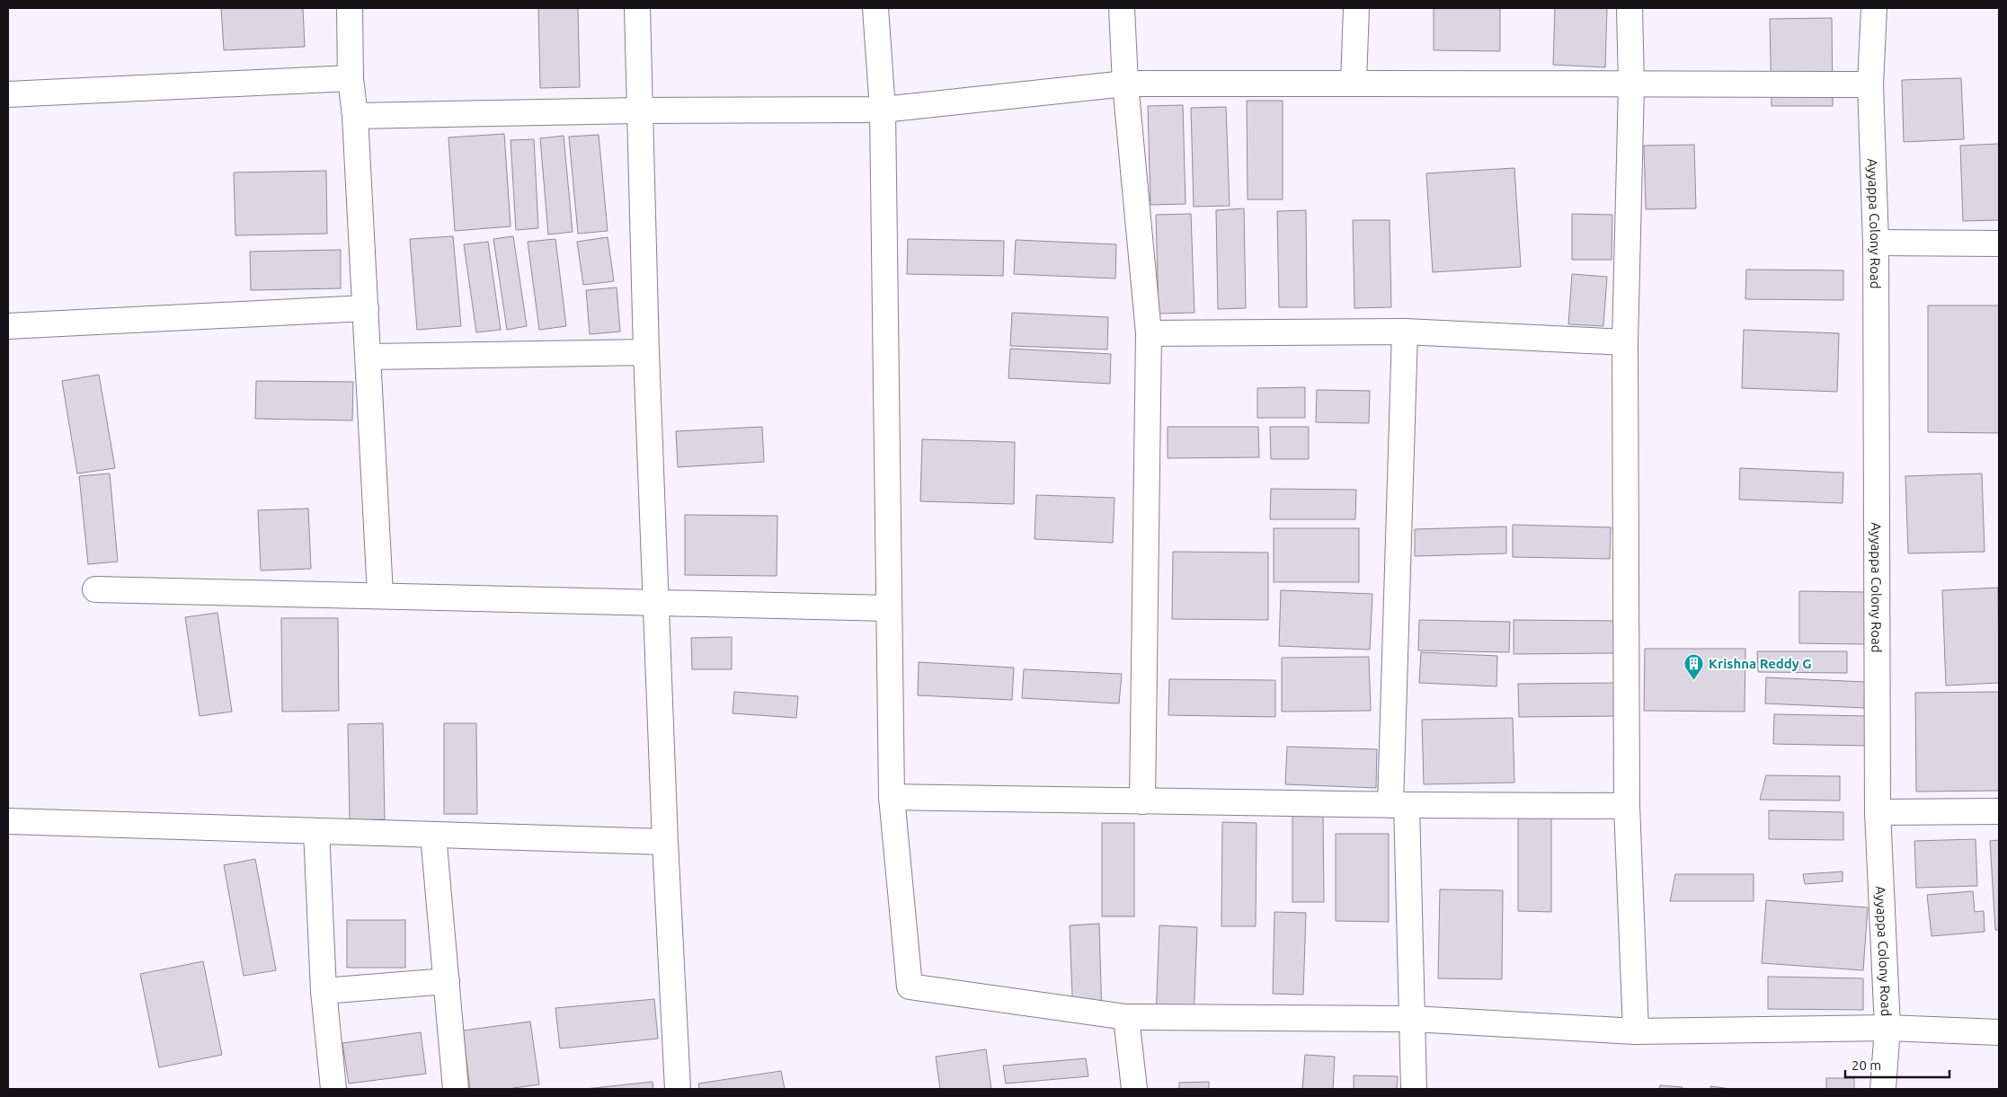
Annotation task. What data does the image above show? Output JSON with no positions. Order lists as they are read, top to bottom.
{
  "streets": {
    "street": ["Ayyappa Colony Road"]
  },
  "places": {
    "building": ["Krishna Reddy G"]
  },
  "scale_bar": "20 m"
}
